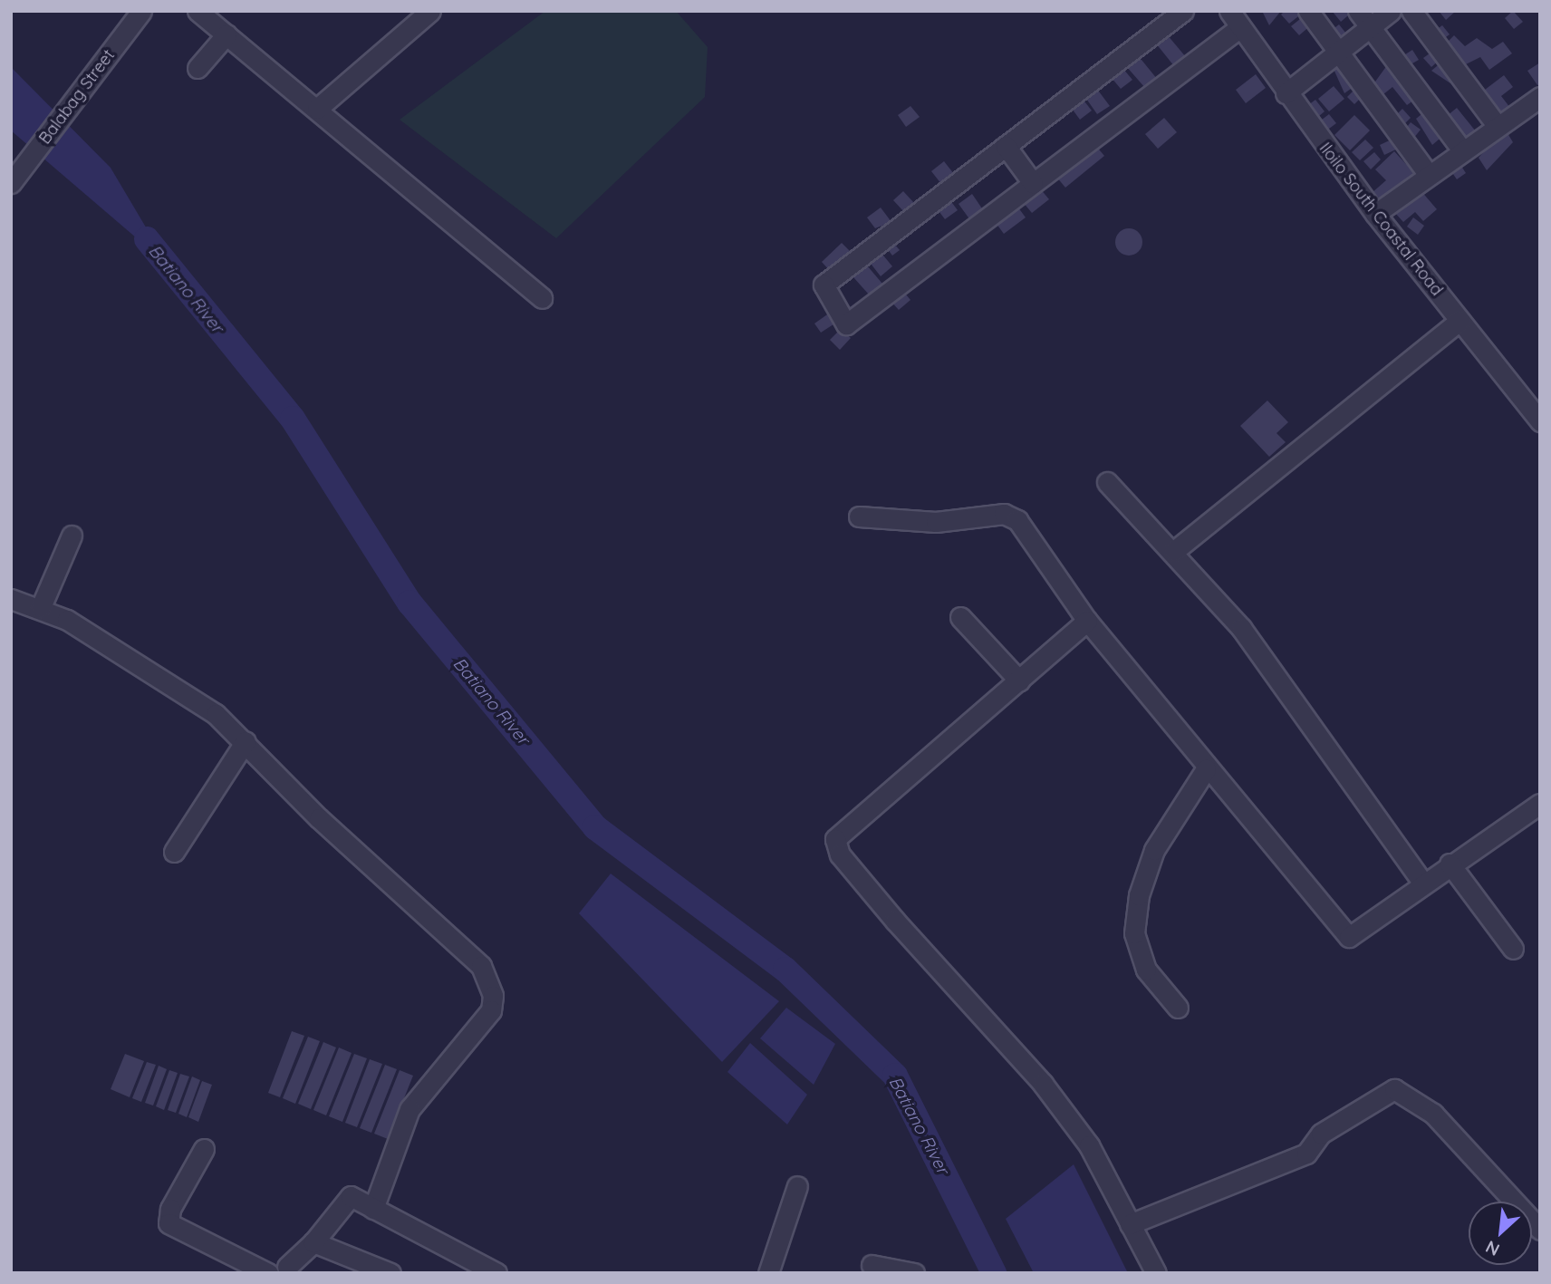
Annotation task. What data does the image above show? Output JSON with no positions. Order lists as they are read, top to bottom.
{
  "streets": {
    "street": ["Balabag Street", "Iloilo South Coastal Road"]
  },
  "water": ["Batiano River"],
  "north": "bottom left"
}
